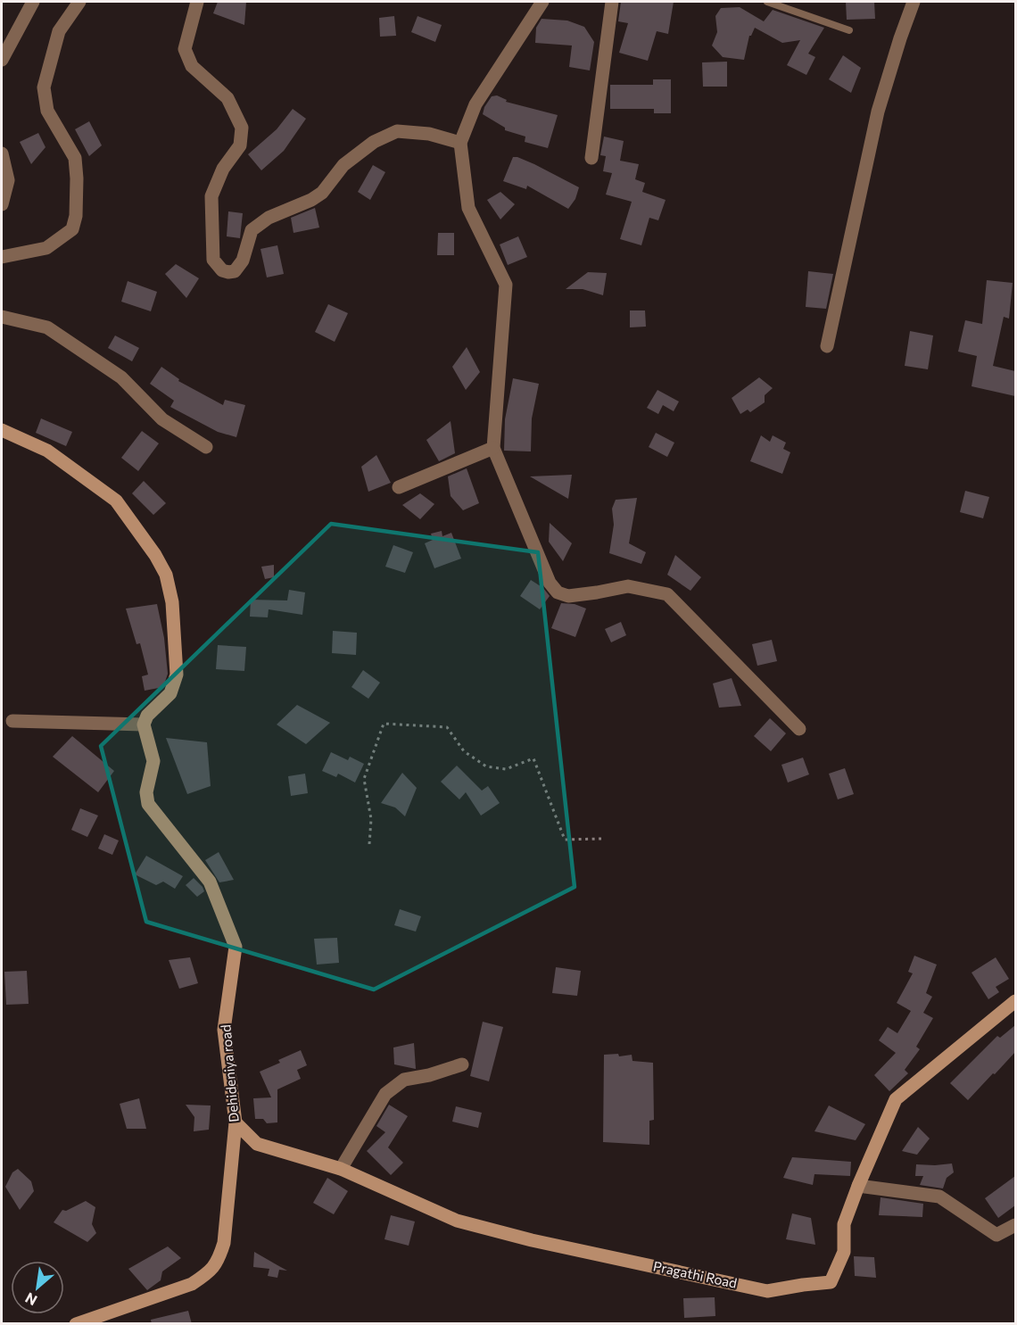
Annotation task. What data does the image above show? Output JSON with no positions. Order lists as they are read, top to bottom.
{
  "streets": {
    "street": ["Dehideniya road", "Pragathi Road"]
  },
  "crossings": [
    ["Dehideniya road", "Pragathi Road"]
  ],
  "north": "bottom left"
}
